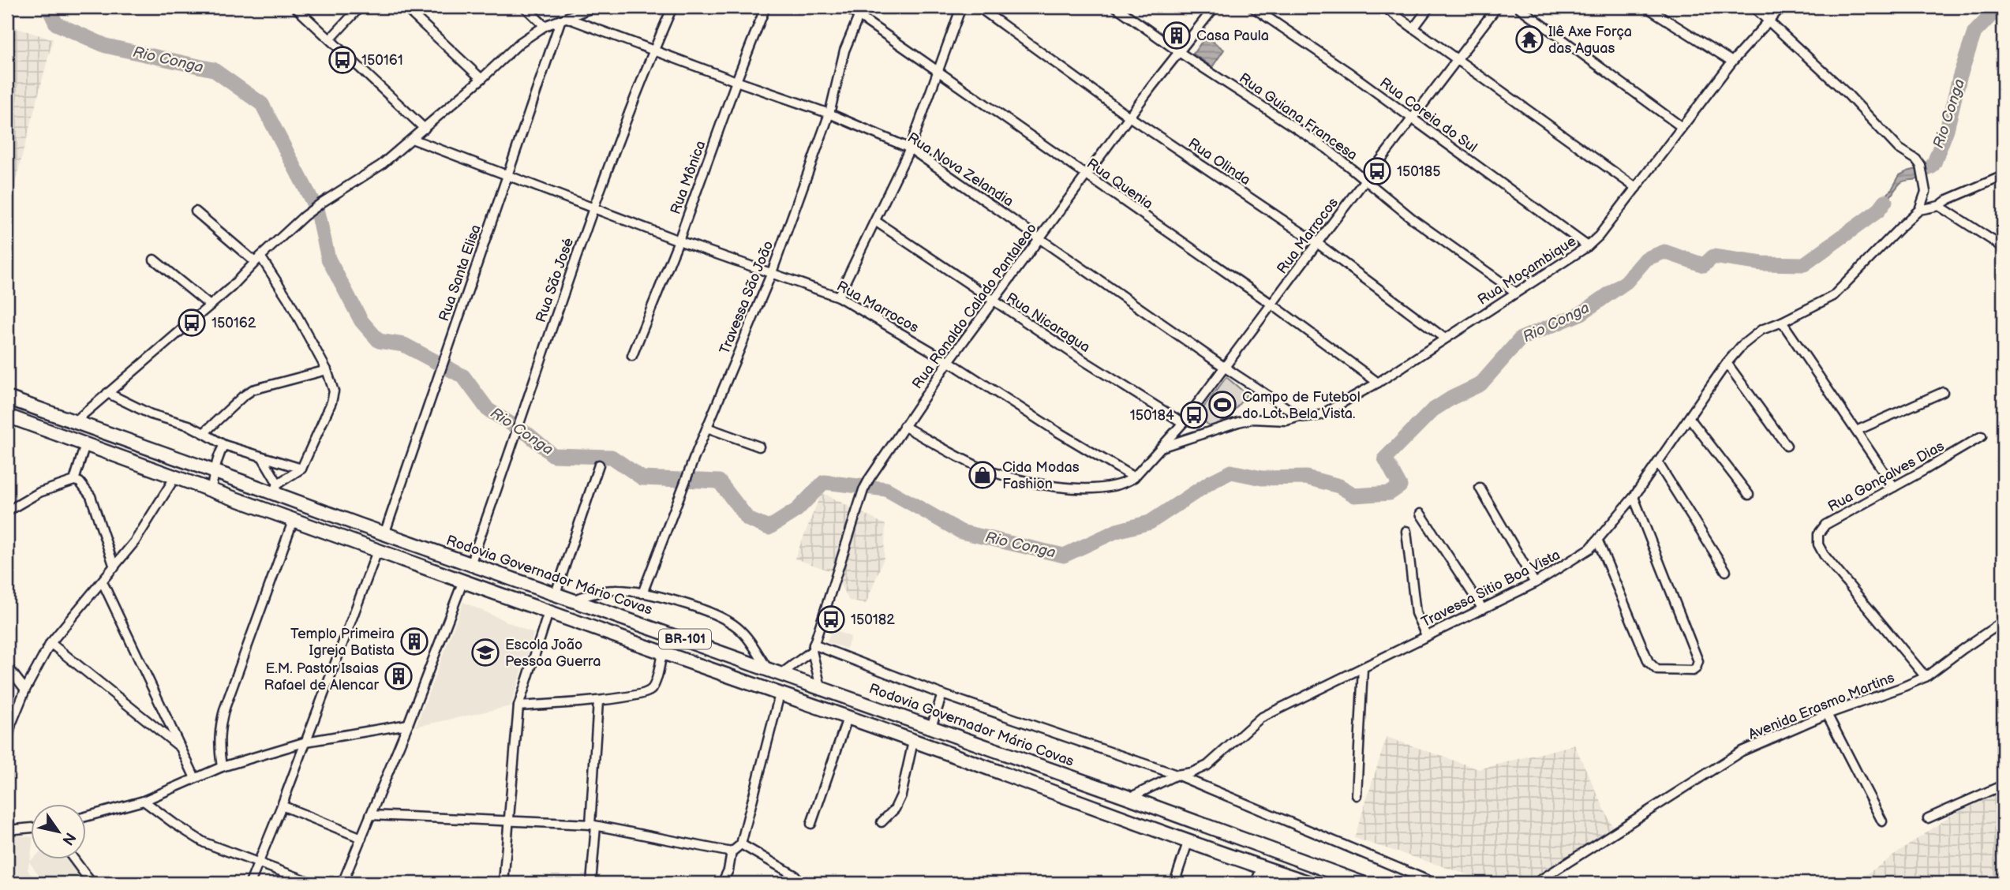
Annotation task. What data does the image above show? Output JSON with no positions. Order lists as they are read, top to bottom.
{
  "streets": {
    "highway": ["Rodovia Governador Mário Covas", "BR-101"],
    "street": [
      "Rua Coreia do Sul",
      "Rua Guiana Francesa",
      "Rua Olinda",
      "Rua Nova Zelandia",
      "Rua Mônica",
      "Rua Quenia",
      "Rua Marrocos",
      "Rua Moçambique",
      "Rua Santa Elisa",
      "Rua São José",
      "Travessa São João",
      "Rua Ronaldo Calado Pantaleao",
      "Rua Nicaragua",
      "Rua Gonçalves Dias",
      "Travessa Sitio Boa Vista",
      "Avenida Erasmo Martins"
    ]
  },
  "crossings": [
    ["Rua Coreia do Sul", "Rua Marrocos"],
    ["Rua Coreia do Sul", "Rua Moçambique"],
    ["Rua Guiana Francesa", "Rua Marrocos"],
    ["Rua Guiana Francesa", "Rua Moçambique"],
    ["Rua Guiana Francesa", "Rua Ronaldo Calado Pantaleao"],
    ["Rua Olinda", "Rua Marrocos"],
    ["Rua Olinda", "Rua Moçambique"],
    ["Rua Olinda", "Rua Ronaldo Calado Pantaleao"],
    ["Rua Nova Zelandia", "Rua Mônica"],
    ["Rua Nova Zelandia", "Rua Marrocos"],
    ["Rua Nova Zelandia", "Rua Moçambique"],
    ["Rua Nova Zelandia", "Rua Santa Elisa"],
    ["Rua Nova Zelandia", "Rua São José"],
    ["Rua Nova Zelandia", "Travessa São João"],
    ["Rua Nova Zelandia", "Rua Ronaldo Calado Pantaleao"],
    ["Rua Mônica", "Rua Marrocos"],
    ["Rua Quenia", "Rua Marrocos"],
    ["Rua Quenia", "Rua Moçambique"],
    ["Rua Quenia", "Travessa São João"],
    ["Rua Quenia", "Rua Ronaldo Calado Pantaleao"],
    ["Rua Marrocos", "Rua Moçambique"],
    ["Rua Marrocos", "Rua Santa Elisa"],
    ["Rua Marrocos", "Rua São José"],
    ["Rua Marrocos", "Travessa São João"],
    ["Rua Marrocos", "Rua Ronaldo Calado Pantaleao"],
    ["Rua Marrocos", "Rua Nicaragua"],
    ["Rua Santa Elisa", "Rodovia Governador Mário Covas"],
    ["Rua São José", "Rodovia Governador Mário Covas"],
    ["Rua Ronaldo Calado Pantaleao", "Rua Nicaragua"],
    ["Rua Gonçalves Dias", "Avenida Erasmo Martins"],
    ["Rodovia Governador Mário Covas", "Travessa Sitio Boa Vista"]
  ],
  "water": ["Rio Conga"],
  "places": {
    "building": ["Casa Paula", "Templo Primeira Igreja Batista", "E.M. Pastor Isaias Rafael de Alencar"],
    "temple": ["Ilê Axe Força das Aguas"],
    "bus stop": [
      "150161",
      "150185",
      "150162",
      "150184",
      "150182"
    ],
    "sports": ["Campo de Futebol do Lot. Bela Vista."],
    "shop": ["Cida Modas Fashion"],
    "school or university": ["Escola João Pessoa Guerra"]
  },
  "north": "bottom right"
}
